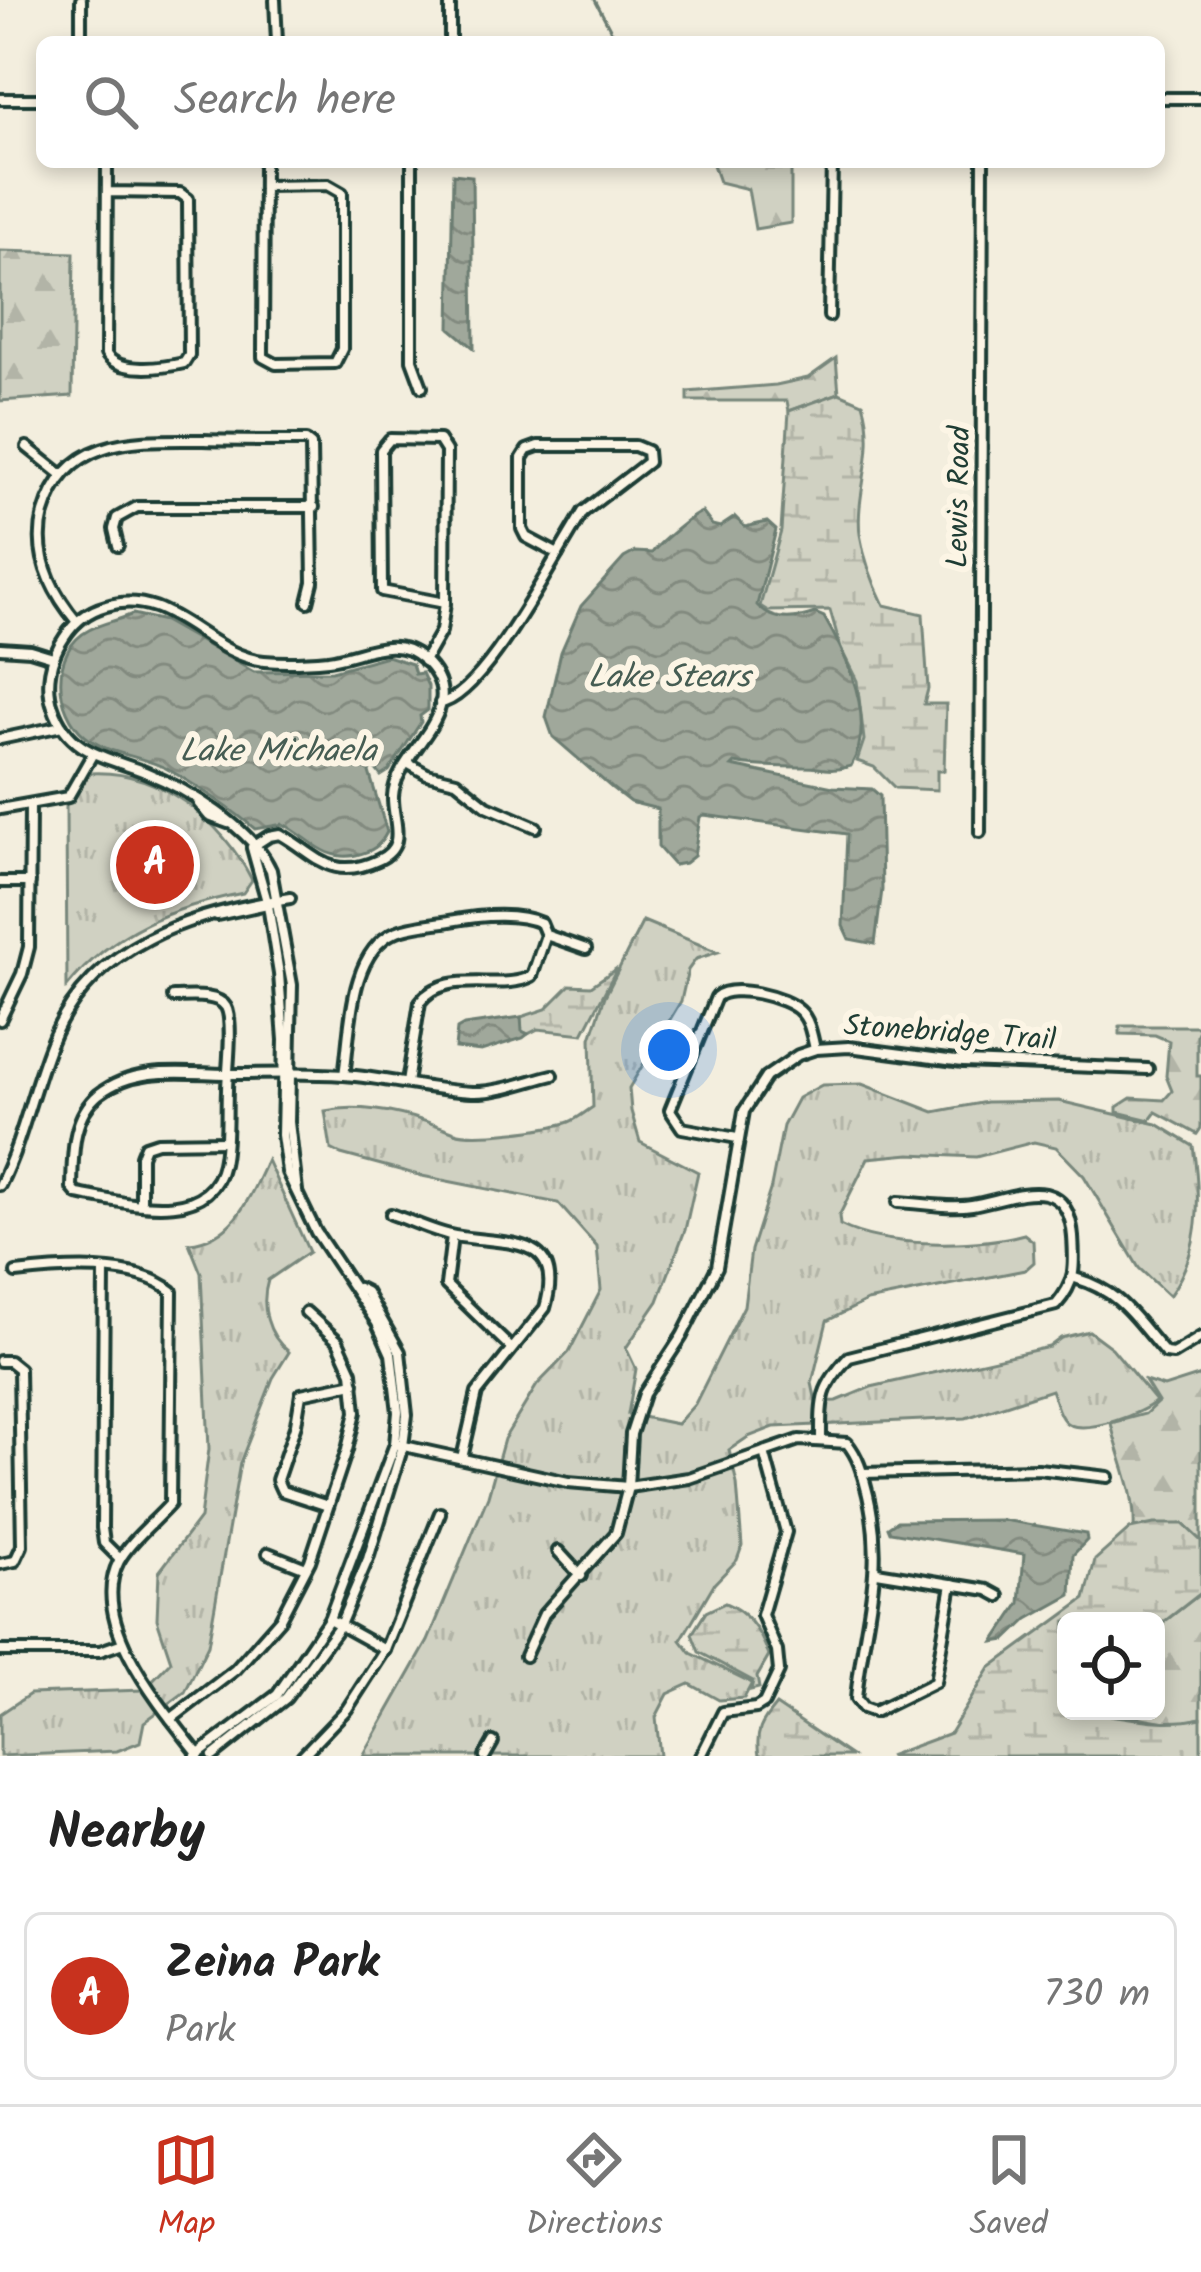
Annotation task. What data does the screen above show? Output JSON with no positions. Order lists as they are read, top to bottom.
{
  "streets": {
    "street": ["Lewis Road", "Stonebridge Trail"]
  },
  "water": ["Lake Stears", "Lake Michaela"],
  "page": {
    "search": "Search here",
    "pins": "A",
    "heading": "Nearby",
    "list": [
      {
        "mark": "A",
        "name": "Zeina Park",
        "note": "Park",
        "value": "730 m"
      }
    ],
    "nav": ["Map", "Directions", "Saved"]
  }
}
